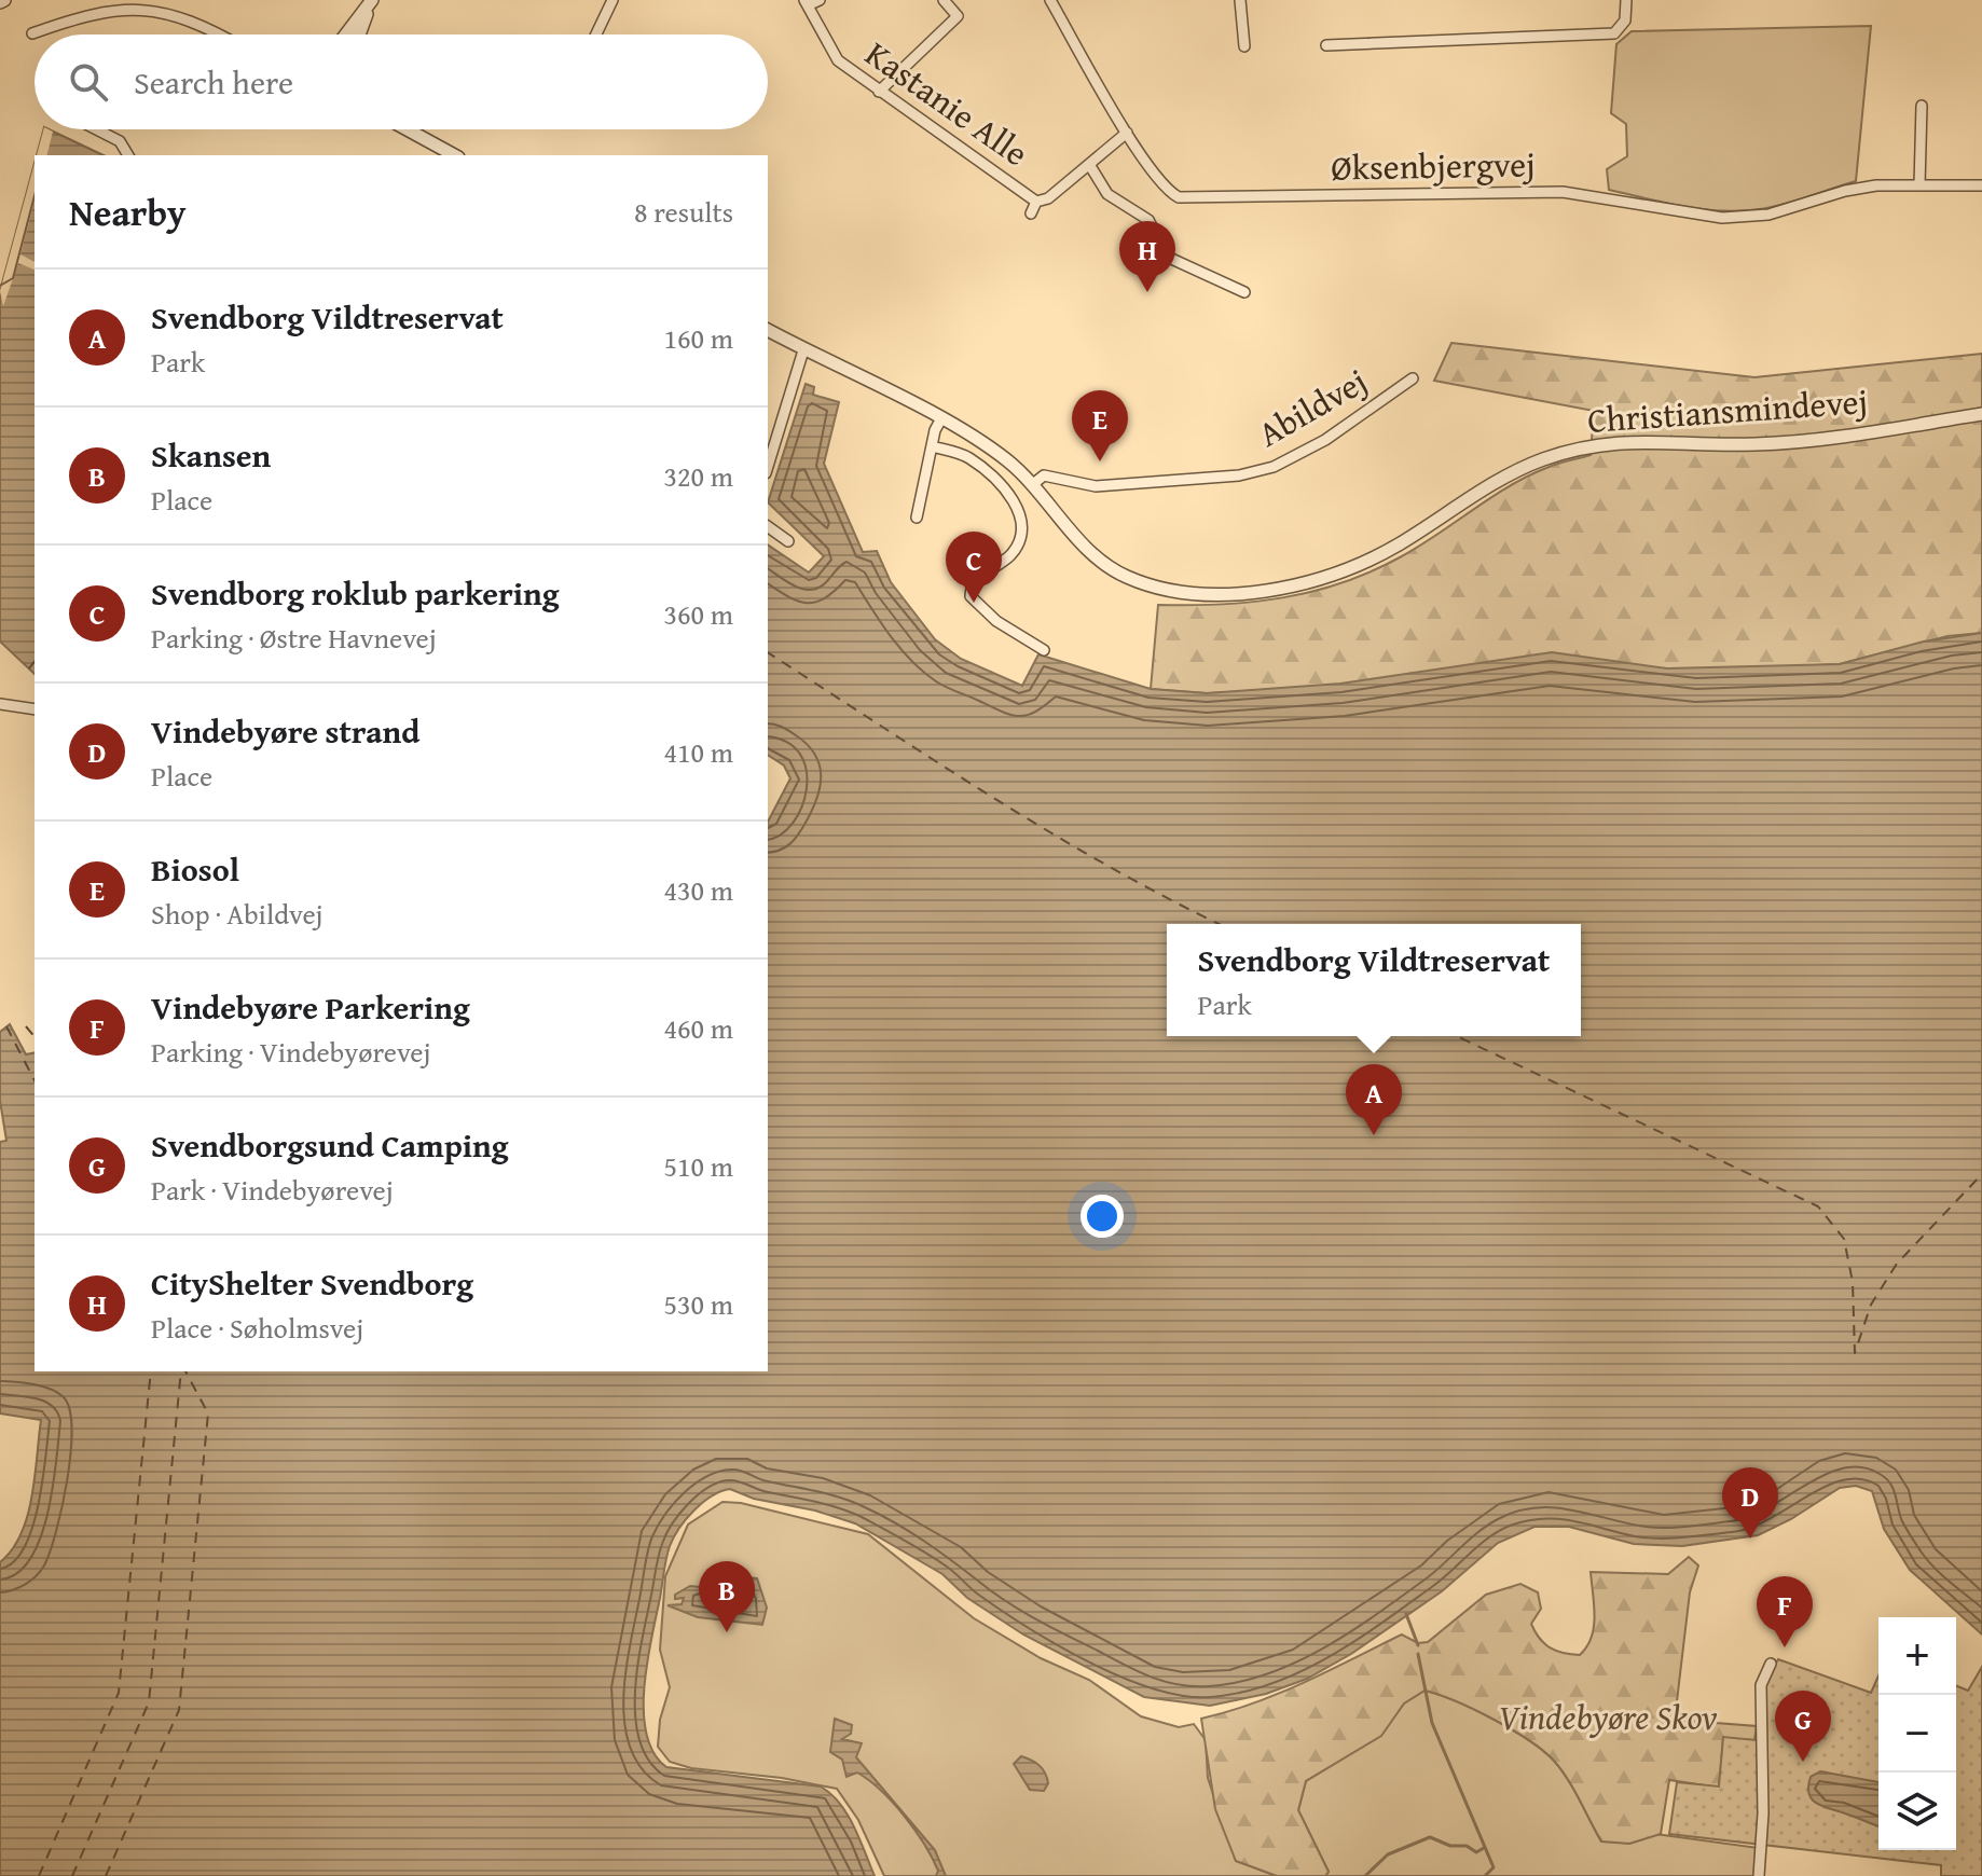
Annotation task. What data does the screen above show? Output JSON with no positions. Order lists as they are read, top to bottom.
{
  "streets": {
    "street": [
      "Kastanie Alle",
      "Øksenbjergvej",
      "Abildvej",
      "Christiansmindevej"
    ]
  },
  "crossings": [
    ["Abildvej", "Christiansmindevej"]
  ],
  "parks": ["Vindebyøre Skov"],
  "page": {
    "search": "Search here",
    "heading": ["Nearby", "8 results"],
    "pins": [
      "H",
      "E",
      "C",
      "A",
      "D",
      "B",
      "F",
      "G"
    ],
    "list": [
      {
        "mark": "A",
        "name": "Svendborg Vildtreservat",
        "note": "Park",
        "value": "160 m"
      },
      {
        "mark": "B",
        "name": "Skansen",
        "note": "Place",
        "value": "320 m"
      },
      {
        "mark": "C",
        "name": "Svendborg roklub parkering",
        "note": "Parking · Østre Havnevej",
        "value": "360 m"
      },
      {
        "mark": "D",
        "name": "Vindebyøre strand",
        "note": "Place",
        "value": "410 m"
      },
      {
        "mark": "E",
        "name": "Biosol",
        "note": "Shop · Abildvej",
        "value": "430 m"
      },
      {
        "mark": "F",
        "name": "Vindebyøre Parkering",
        "note": "Parking · Vindebyørevej",
        "value": "460 m"
      },
      {
        "mark": "G",
        "name": "Svendborgsund Camping",
        "note": "Park · Vindebyørevej",
        "value": "510 m"
      },
      {
        "mark": "H",
        "name": "CityShelter Svendborg",
        "note": "Place · Søholmsvej",
        "value": "530 m"
      }
    ],
    "popup": ["Svendborg Vildtreservat", "Park"],
    "map_buttons": ["+", "−"]
  }
}
